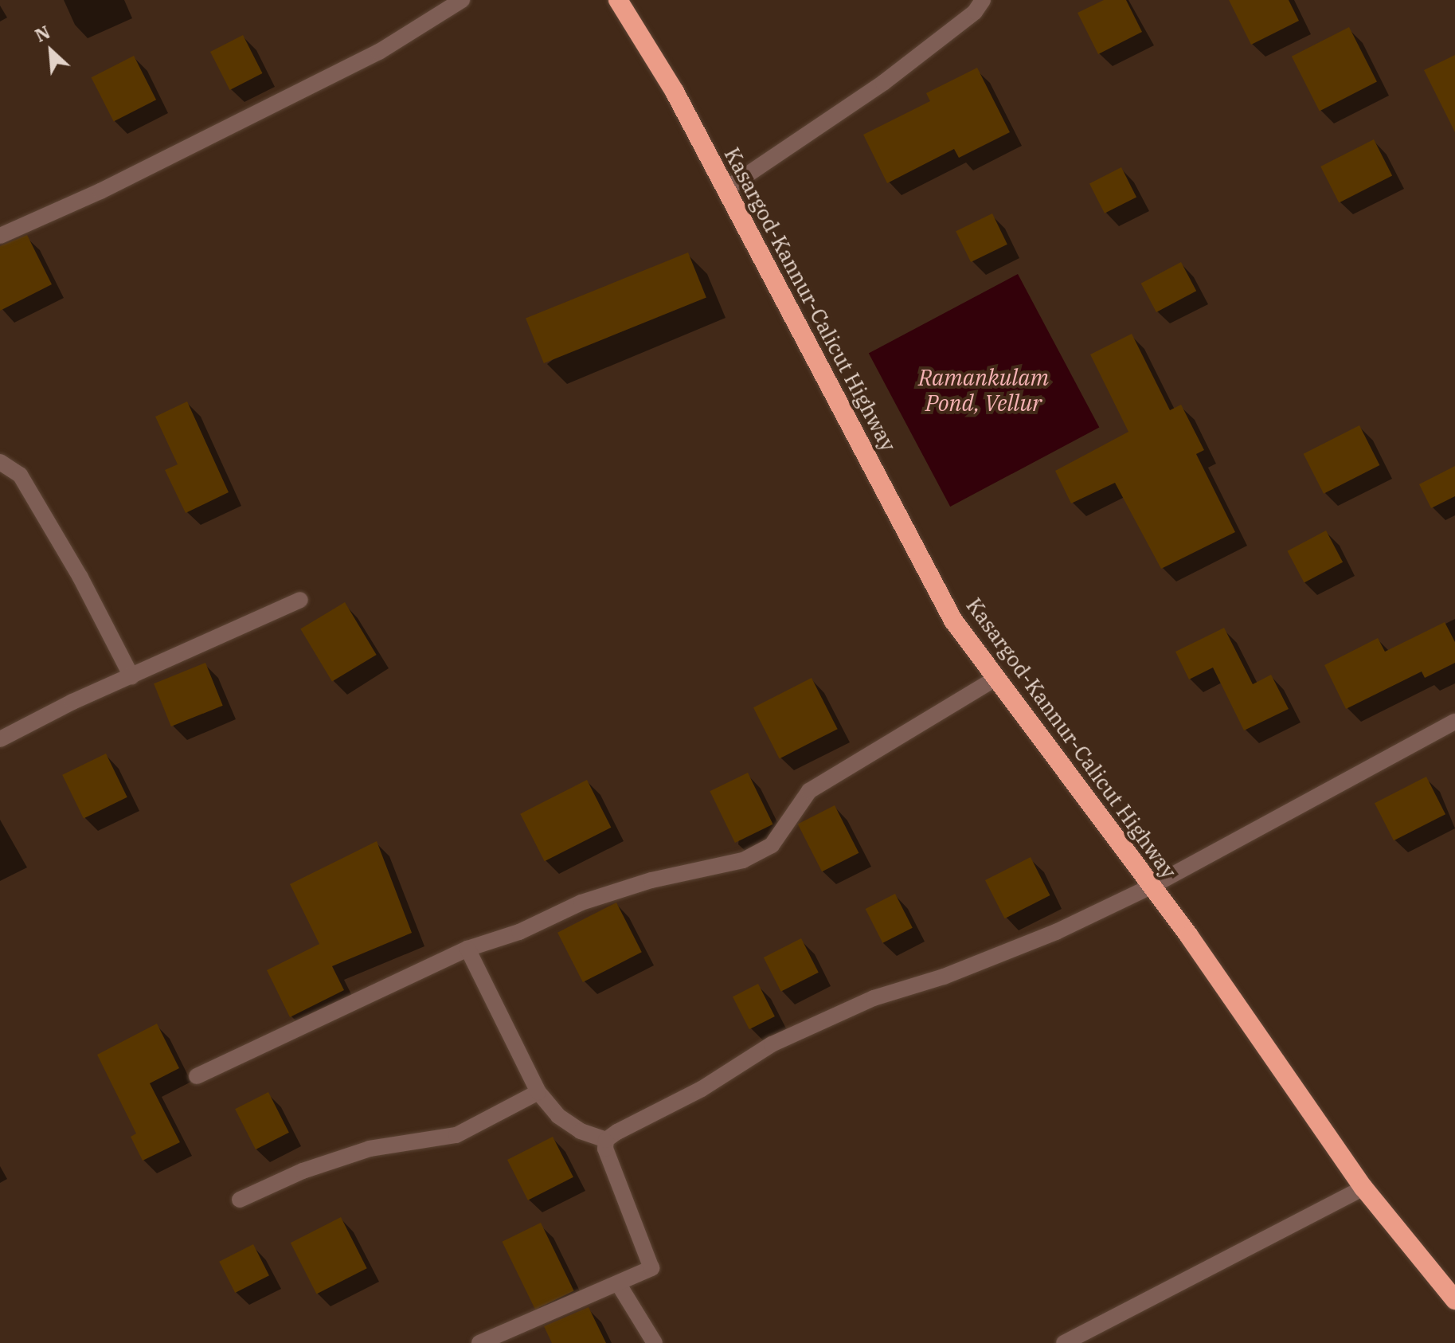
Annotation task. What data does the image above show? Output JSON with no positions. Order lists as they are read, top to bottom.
{
  "streets": {
    "highway": ["Kasargod-Kannur-Calicut Highway"]
  },
  "water": ["Ramankulam Pond, Vellur"],
  "north": "top left"
}
